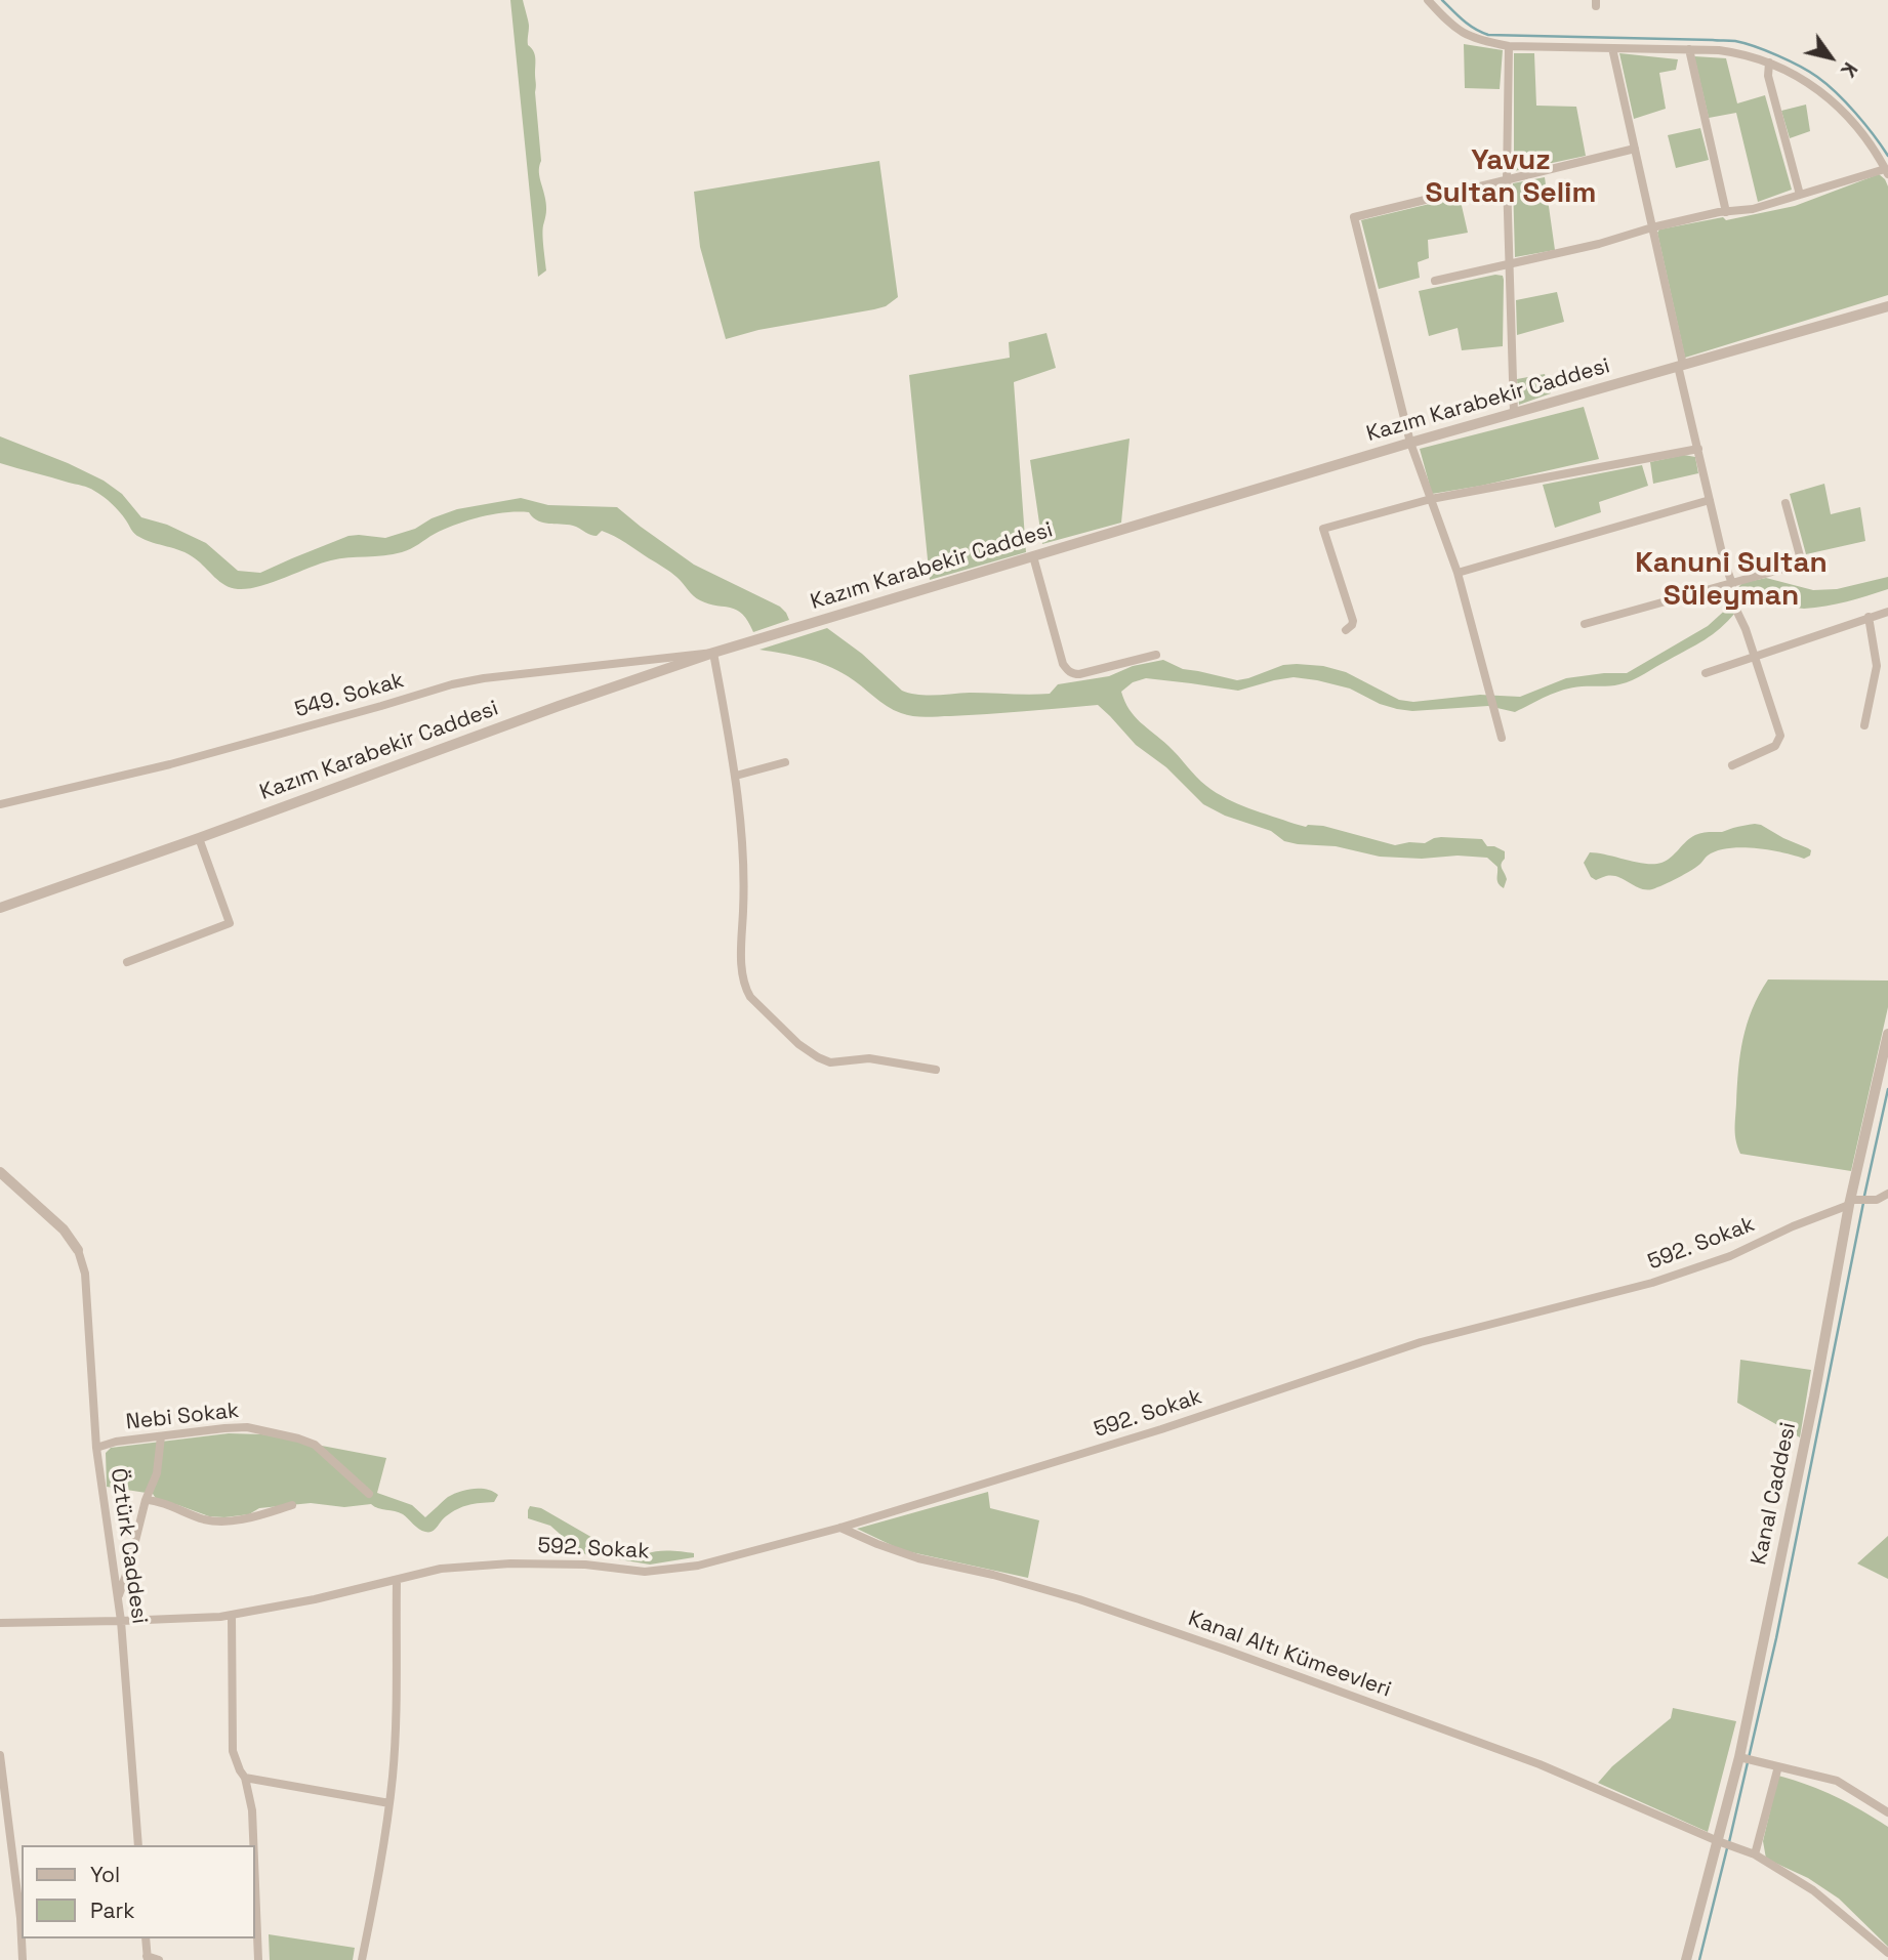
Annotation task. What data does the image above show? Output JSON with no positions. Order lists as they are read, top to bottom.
{
  "streets": {
    "street": [
      "Kazım Karabekir Caddesi",
      "549. Sokak",
      "592. Sokak",
      "Nebi Sokak",
      "Kanal Caddesi",
      "Öztürk Caddesi",
      "Kanal Altı Kümeevleri"
    ]
  },
  "crossings": [
    ["Kazım Karabekir Caddesi", "549. Sokak"],
    ["592. Sokak", "Kanal Caddesi"],
    ["592. Sokak", "Öztürk Caddesi"],
    ["592. Sokak", "Kanal Altı Kümeevleri"],
    ["Nebi Sokak", "Öztürk Caddesi"],
    ["Kanal Caddesi", "Kanal Altı Kümeevleri"]
  ],
  "districts": ["Yavuz Sultan Selim", "Kanuni Sultan Süleyman"],
  "legend": ["Yol", "Park"],
  "north": "bottom right"
}
